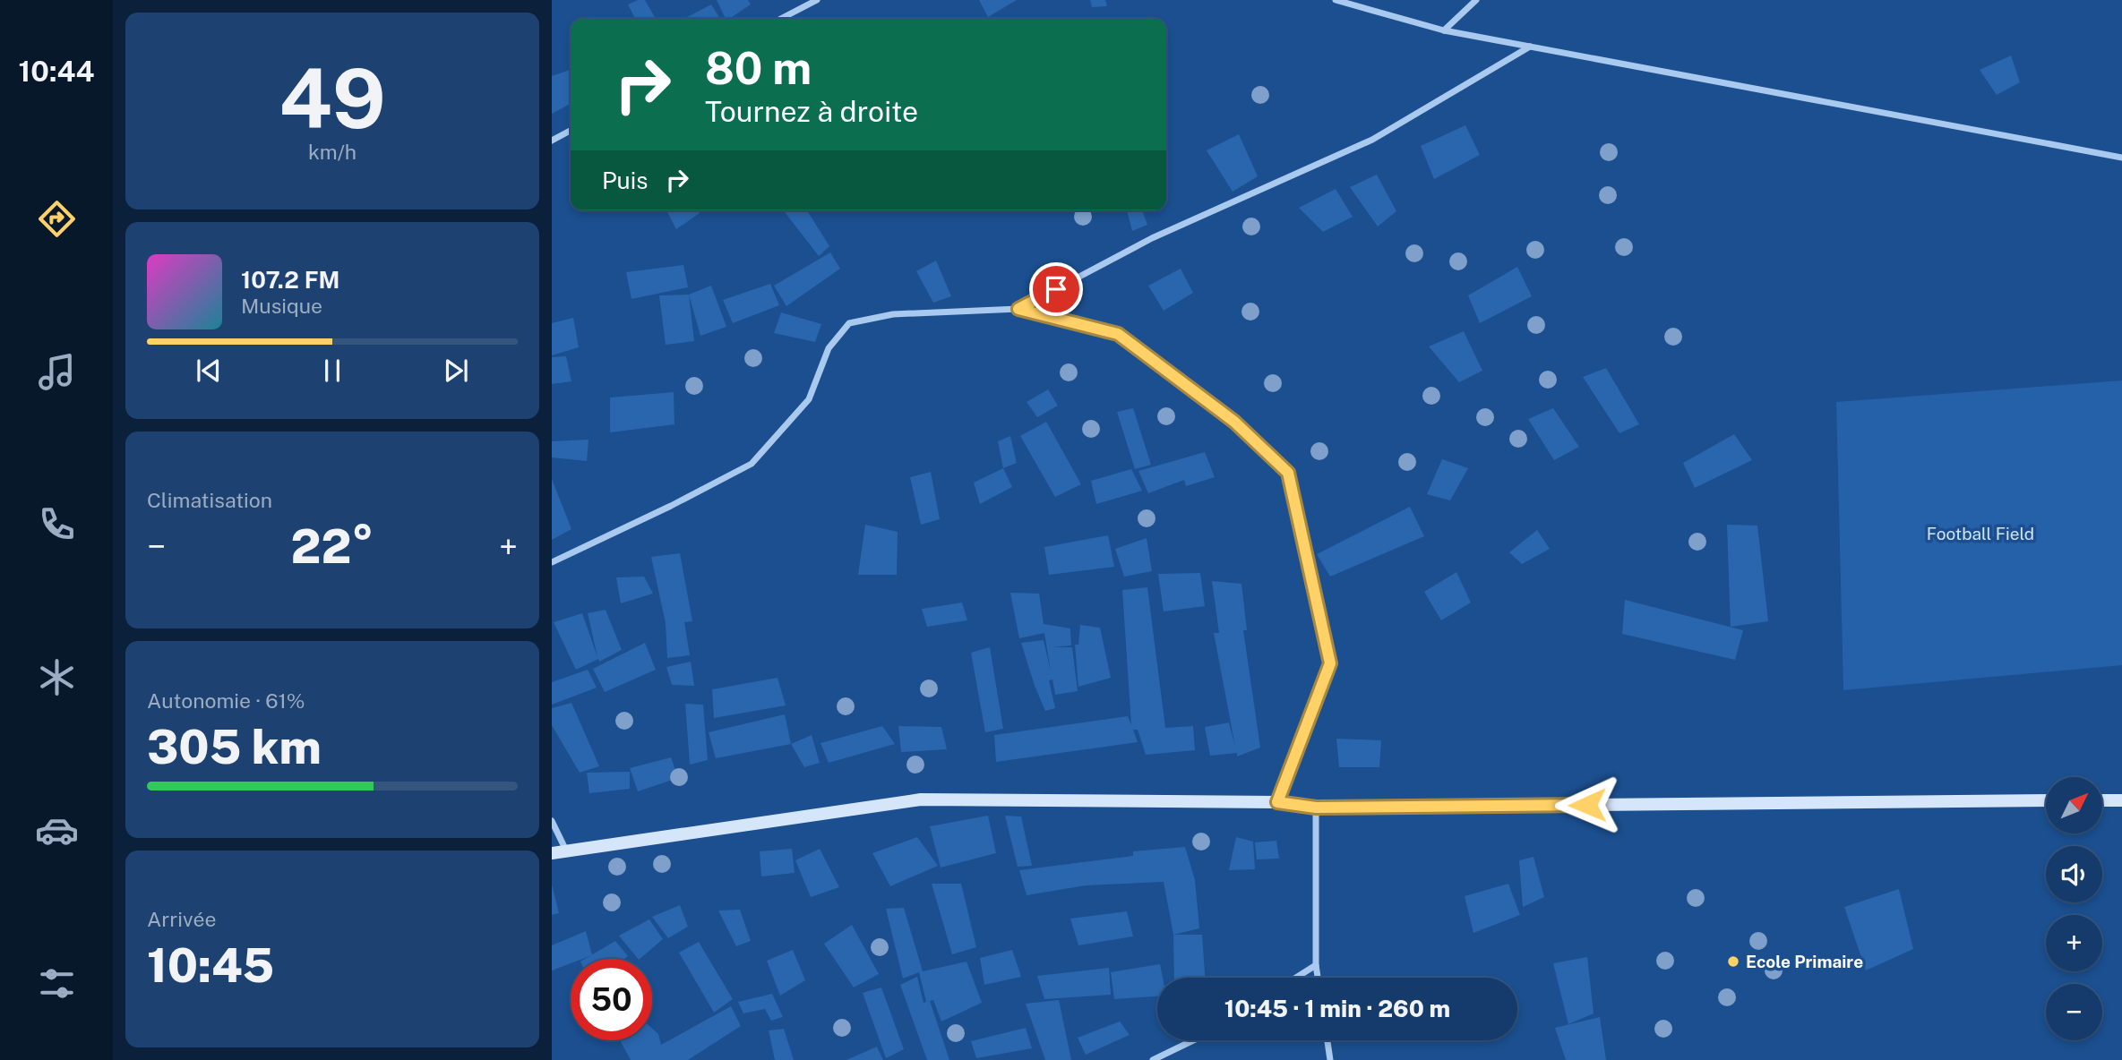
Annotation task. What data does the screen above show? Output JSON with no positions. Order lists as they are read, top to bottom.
{
  "parks": ["Football Field"],
  "places": ["Ecole Primaire"],
  "north": "top right",
  "page": {
    "tabs": "10:44",
    "tile": [
      ["49", "km/h"],
      "Climatisation",
      ["Autonomie · 61%", "305 km"],
      ["Arrivée", "10:45"]
    ],
    "turn": ["80 m", "Tournez à droite"],
    "then": "Puis",
    "song": ["107.2 FM", "Musique"],
    "heat": ["−", "22°", "+"],
    "map_buttons": ["+", "−"],
    "limit": "50",
    "trip": "10:45 · 1 min · 260 m"
  }
}
